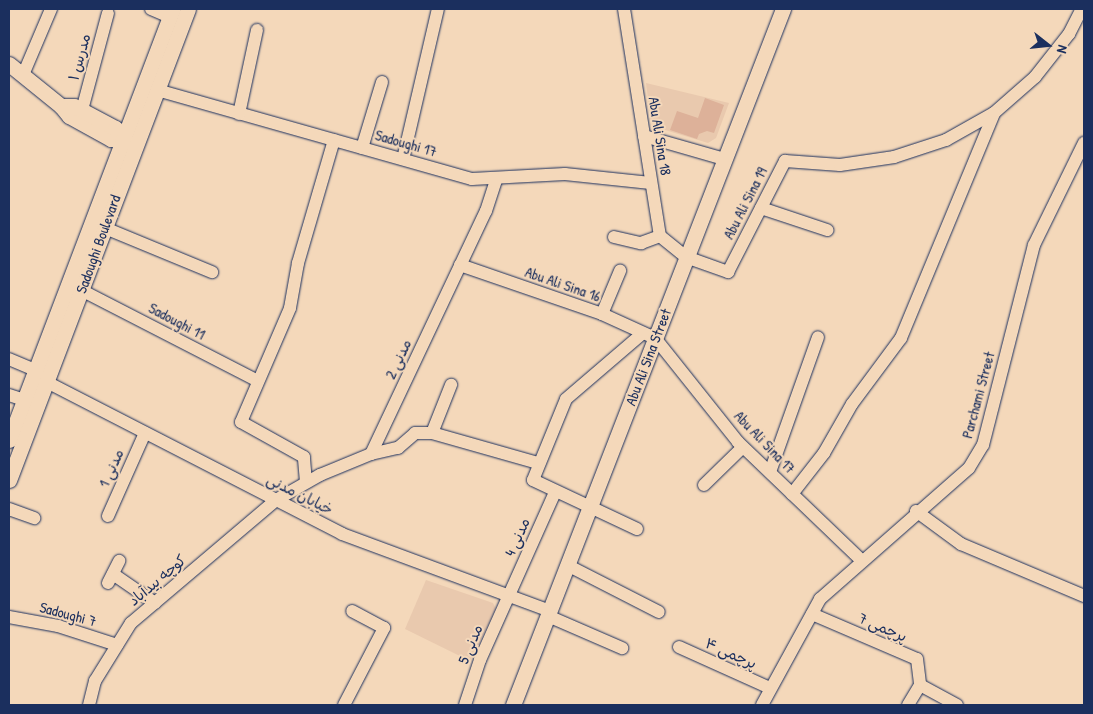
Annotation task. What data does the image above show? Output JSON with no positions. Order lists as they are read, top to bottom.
{
  "streets": {
    "main road": ["Sadoughi Boulevard", "Abu Ali Sina Street"],
    "street": [
      "مدرس ۱",
      "Abu Ali Sina 18",
      "Sadoughi 17",
      "Abu Ali Sina 19",
      "Abu Ali Sina 16",
      "Sadoughi 11",
      "مدنی 2",
      "Parchami Street",
      "Abu Ali Sina 17",
      "مدنی 1",
      "خیابان مدنی",
      "مدنی 4",
      "کوچه بیدآباد",
      "Sadoughi 7",
      "پرچمی 7",
      "مدنی 5",
      "پرچمی ۴"
    ]
  },
  "crossings": [
    ["Abu Ali Sina 18", "Sadoughi 17"],
    ["Sadoughi 17", "Sadoughi Boulevard"],
    ["Sadoughi 17", "مدنی 2"],
    ["Abu Ali Sina 19", "Abu Ali Sina Street"],
    ["Sadoughi Boulevard", "Sadoughi 11"],
    ["Sadoughi Boulevard", "خیابان مدنی"],
    ["Abu Ali Sina 16", "Abu Ali Sina Street"],
    ["Abu Ali Sina 16", "مدنی 2"],
    ["Abu Ali Sina 16", "Abu Ali Sina 17"],
    ["Abu Ali Sina Street", "Abu Ali Sina 17"],
    ["Abu Ali Sina Street", "خیابان مدنی"],
    ["Parchami Street", "Abu Ali Sina 17"],
    ["Parchami Street", "پرچمی 7"],
    ["Parchami Street", "پرچمی ۴"],
    ["مدنی 1", "خیابان مدنی"],
    ["خیابان مدنی", "مدنی 4"],
    ["خیابان مدنی", "کوچه بیدآباد"],
    ["خیابان مدنی", "مدنی 5"],
    ["مدنی 4", "مدنی 5"],
    ["کوچه بیدآباد", "Sadoughi 7"]
  ],
  "north": "right"
}
